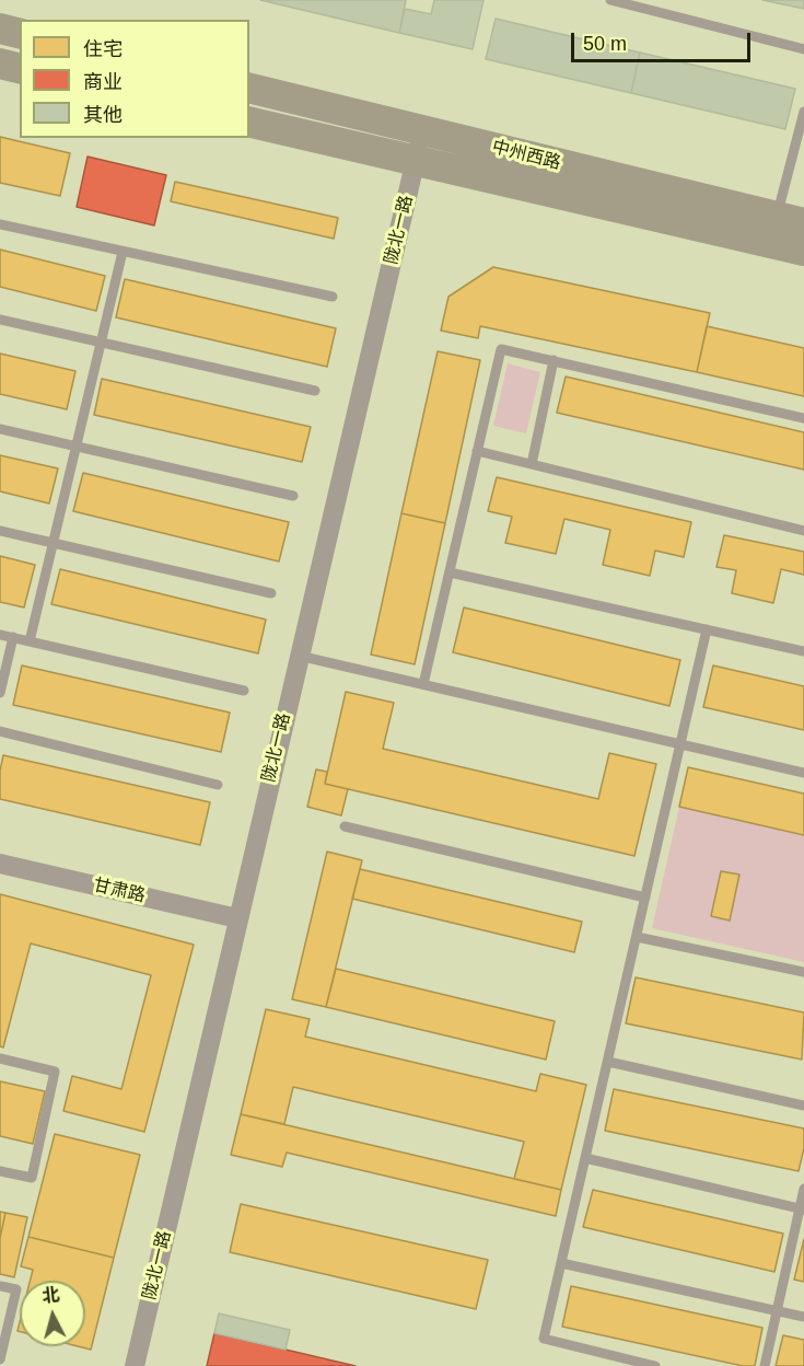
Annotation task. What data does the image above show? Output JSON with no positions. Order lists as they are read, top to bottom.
{
  "streets": {
    "main road": ["中州西路"],
    "street": ["陇北一路", "甘肃路"]
  },
  "crossings": [
    ["中州西路", "陇北一路"],
    ["陇北一路", "甘肃路"]
  ],
  "legend": ["住宅", "商业", "其他"],
  "scale_bar": "50 m",
  "north": "top"
}
